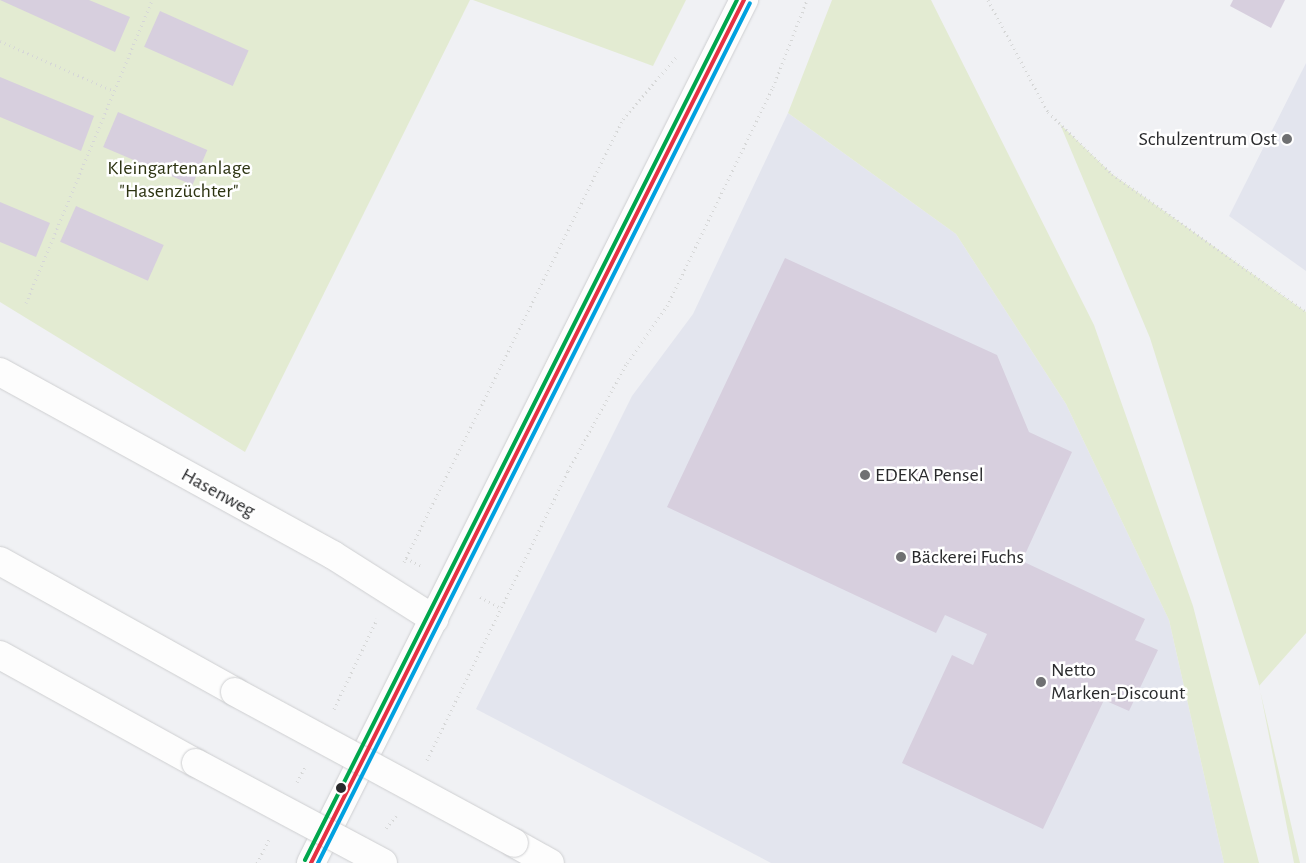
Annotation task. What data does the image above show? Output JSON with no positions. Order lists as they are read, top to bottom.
{
  "streets": {
    "main road": ["Hasenweg"]
  },
  "parks": ["Kleingartenanlage \"Hasenzüchter\""],
  "places": [
    "Schulzentrum Ost",
    "EDEKA Pensel",
    "Bäckerei Fuchs",
    "Netto Marken-Discount"
  ]
}
